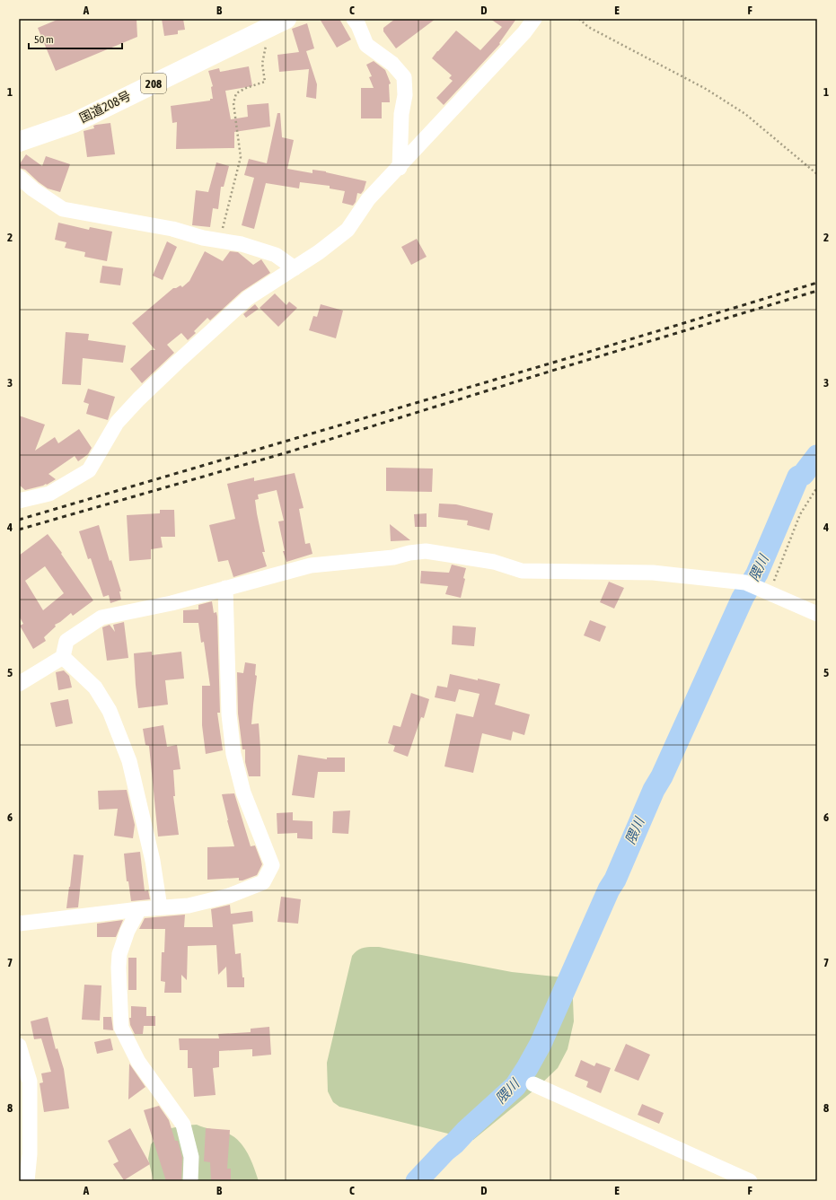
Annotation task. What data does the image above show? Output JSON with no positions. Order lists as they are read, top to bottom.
{
  "streets": {
    "highway": ["208", "国道208号"]
  },
  "water": ["隈川"],
  "scale_bar": "50 m",
  "grid": {
    "columns": [
      "A",
      "B",
      "C",
      "D",
      "E",
      "F"
    ],
    "rows": [
      "1",
      "2",
      "3",
      "4",
      "5",
      "6",
      "7",
      "8"
    ]
  }
}
